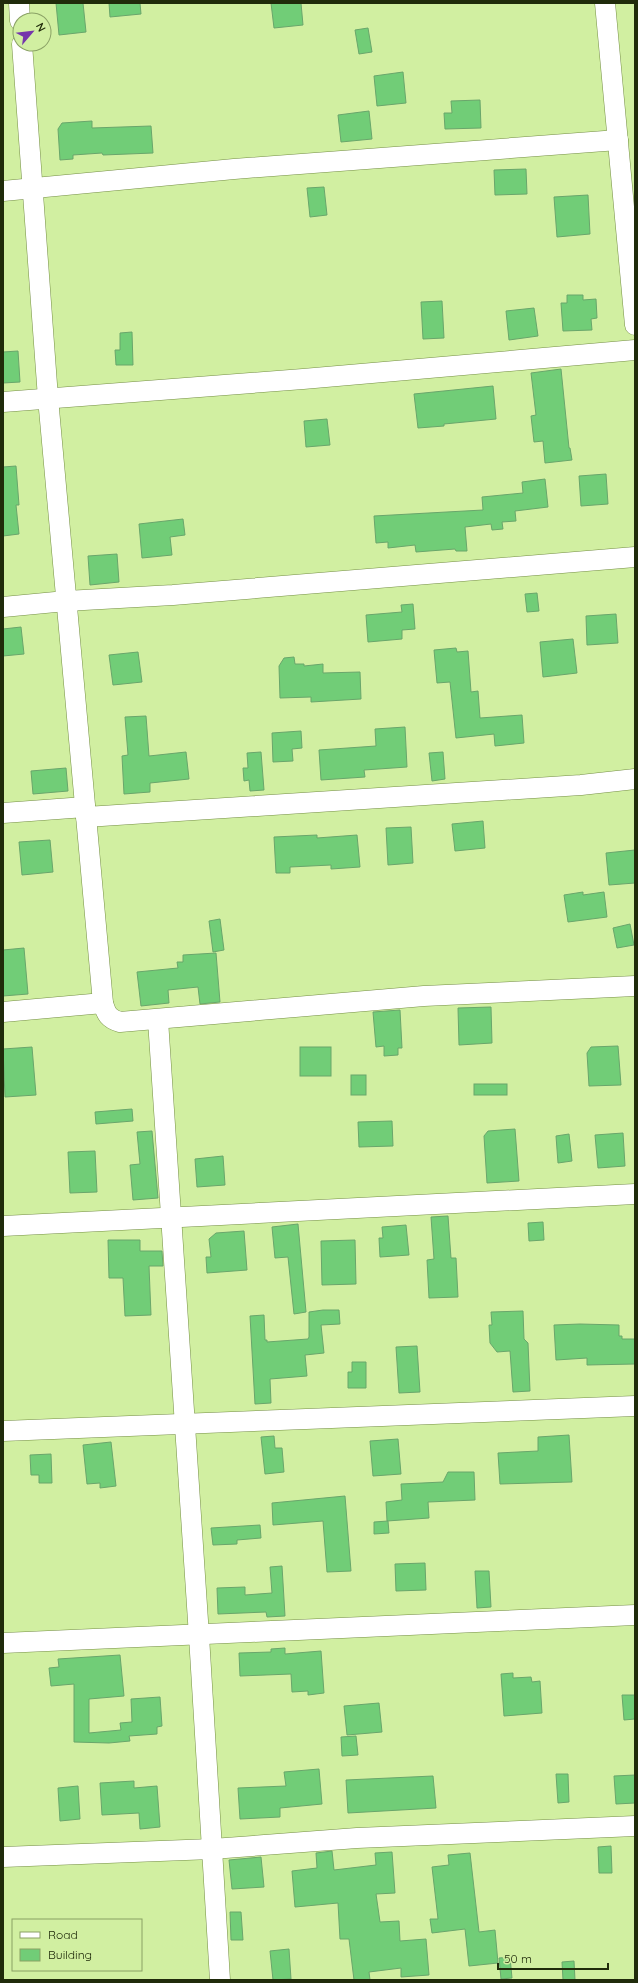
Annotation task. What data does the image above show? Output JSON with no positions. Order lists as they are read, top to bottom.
{
  "legend": ["Road", "Building"],
  "scale_bar": "50 m",
  "north": "top right"
}
